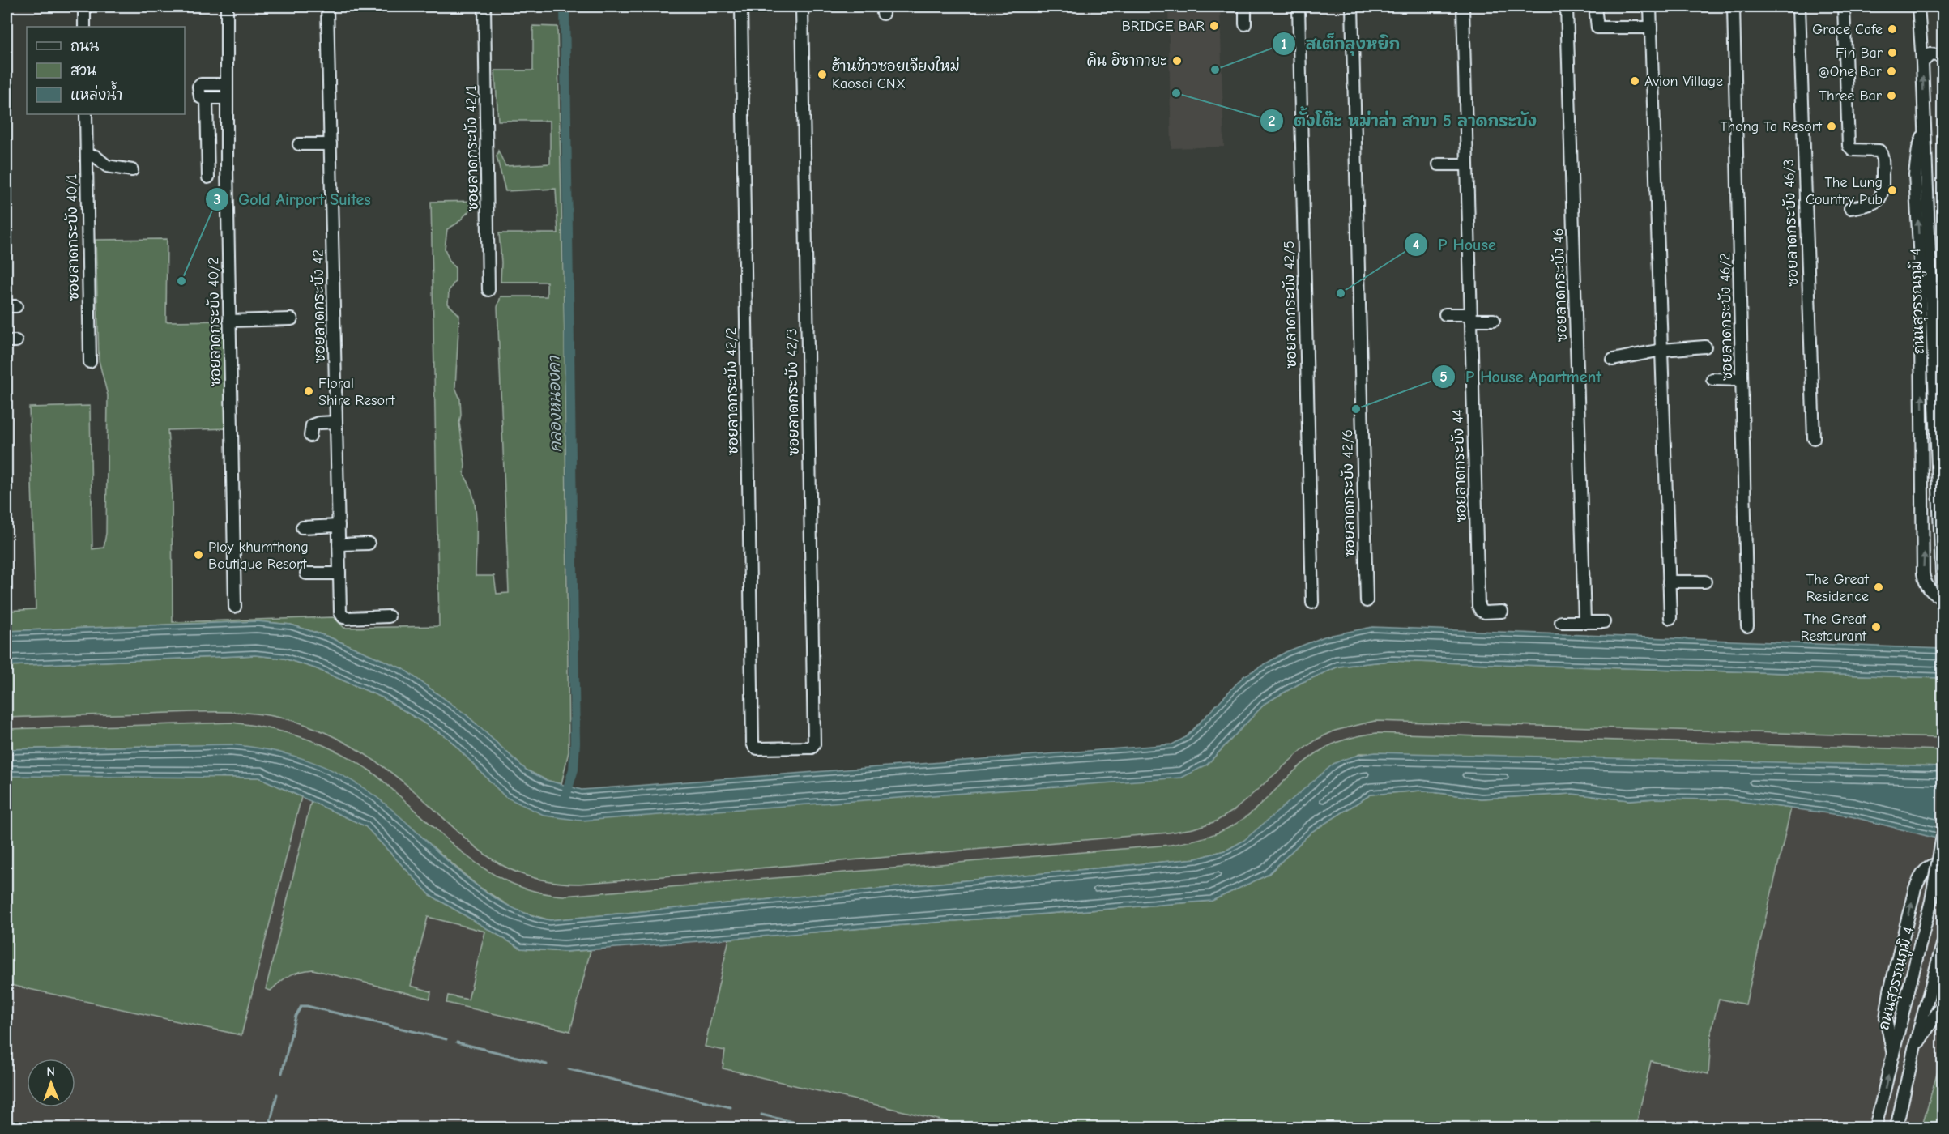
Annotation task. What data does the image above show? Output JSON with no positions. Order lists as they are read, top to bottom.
{
  "streets": {
    "street": [
      "ซอยลาดกระบัง 42/1",
      "ซอยลาดกระบัง 46/3",
      "ซอยลาดกระบัง 40/1",
      "ซอยลาดกระบัง 46",
      "ถนนสุวรรณภูมิ 4",
      "ซอยลาดกระบัง 42/5",
      "ซอยลาดกระบัง 42",
      "ซอยลาดกระบัง 46/2",
      "ซอยลาดกระบัง 40/2",
      "ซอยลาดกระบัง 42/2",
      "ซอยลาดกระบัง 42/3",
      "ซอยลาดกระบัง 44",
      "ซอยลาดกระบัง 42/6"
    ]
  },
  "crossings": [
    ["ซอยลาดกระบัง 42/2", "ซอยลาดกระบัง 42/3"]
  ],
  "water": ["คลองหนองคา"],
  "places": [
    "BRIDGE BAR",
    "Grace Cafe",
    "Fin Bar",
    "คิน อิซากายะ",
    "สเต็กลุงหยิก",
    "@One Bar",
    "ฮ้านข้าวซอยเจียงใหม่ Kaosoi CNX",
    "Avion Village",
    "ตั้งโต๊ะ หม่าล่า สาขา 5 ลาดกระบัง",
    "Three Bar",
    "Thong Ta Resort",
    "The Lung Country Pub",
    "Gold Airport Suites",
    "P House",
    "Floral Shire Resort",
    "P House Apartment",
    "Ploy khumthong Boutique Resort",
    "The Great Residence",
    "The Great Restaurant"
  ],
  "legend": ["ถนน", "สวน", "แหล่งน้ำ"],
  "north": "top"
}
